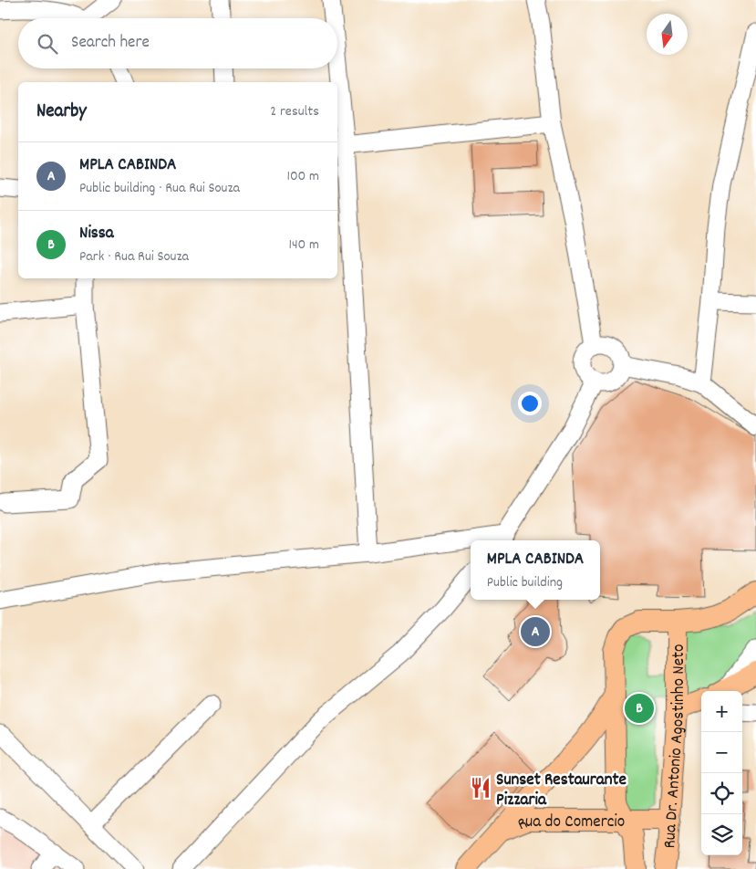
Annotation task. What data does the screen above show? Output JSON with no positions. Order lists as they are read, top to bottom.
{
  "streets": {
    "main road": ["Rua Dr. Antonio Agostinho Neto", "Rua do Comercio"]
  },
  "places": {
    "restaurant": ["Sunset Restaurante Pizzaria"]
  },
  "north": "bottom",
  "page": {
    "search": "Search here",
    "heading": ["Nearby", "2 results"],
    "list": [
      {
        "mark": "A",
        "name": "MPLA CABINDA",
        "note": "Public building · Rua Rui Souza",
        "value": "100 m"
      },
      {
        "mark": "B",
        "name": "Nissa",
        "note": "Park · Rua Rui Souza",
        "value": "140 m"
      }
    ],
    "popup": ["MPLA CABINDA", "Public building"],
    "pins": ["A", "B"],
    "map_buttons": ["+", "−"]
  }
}
